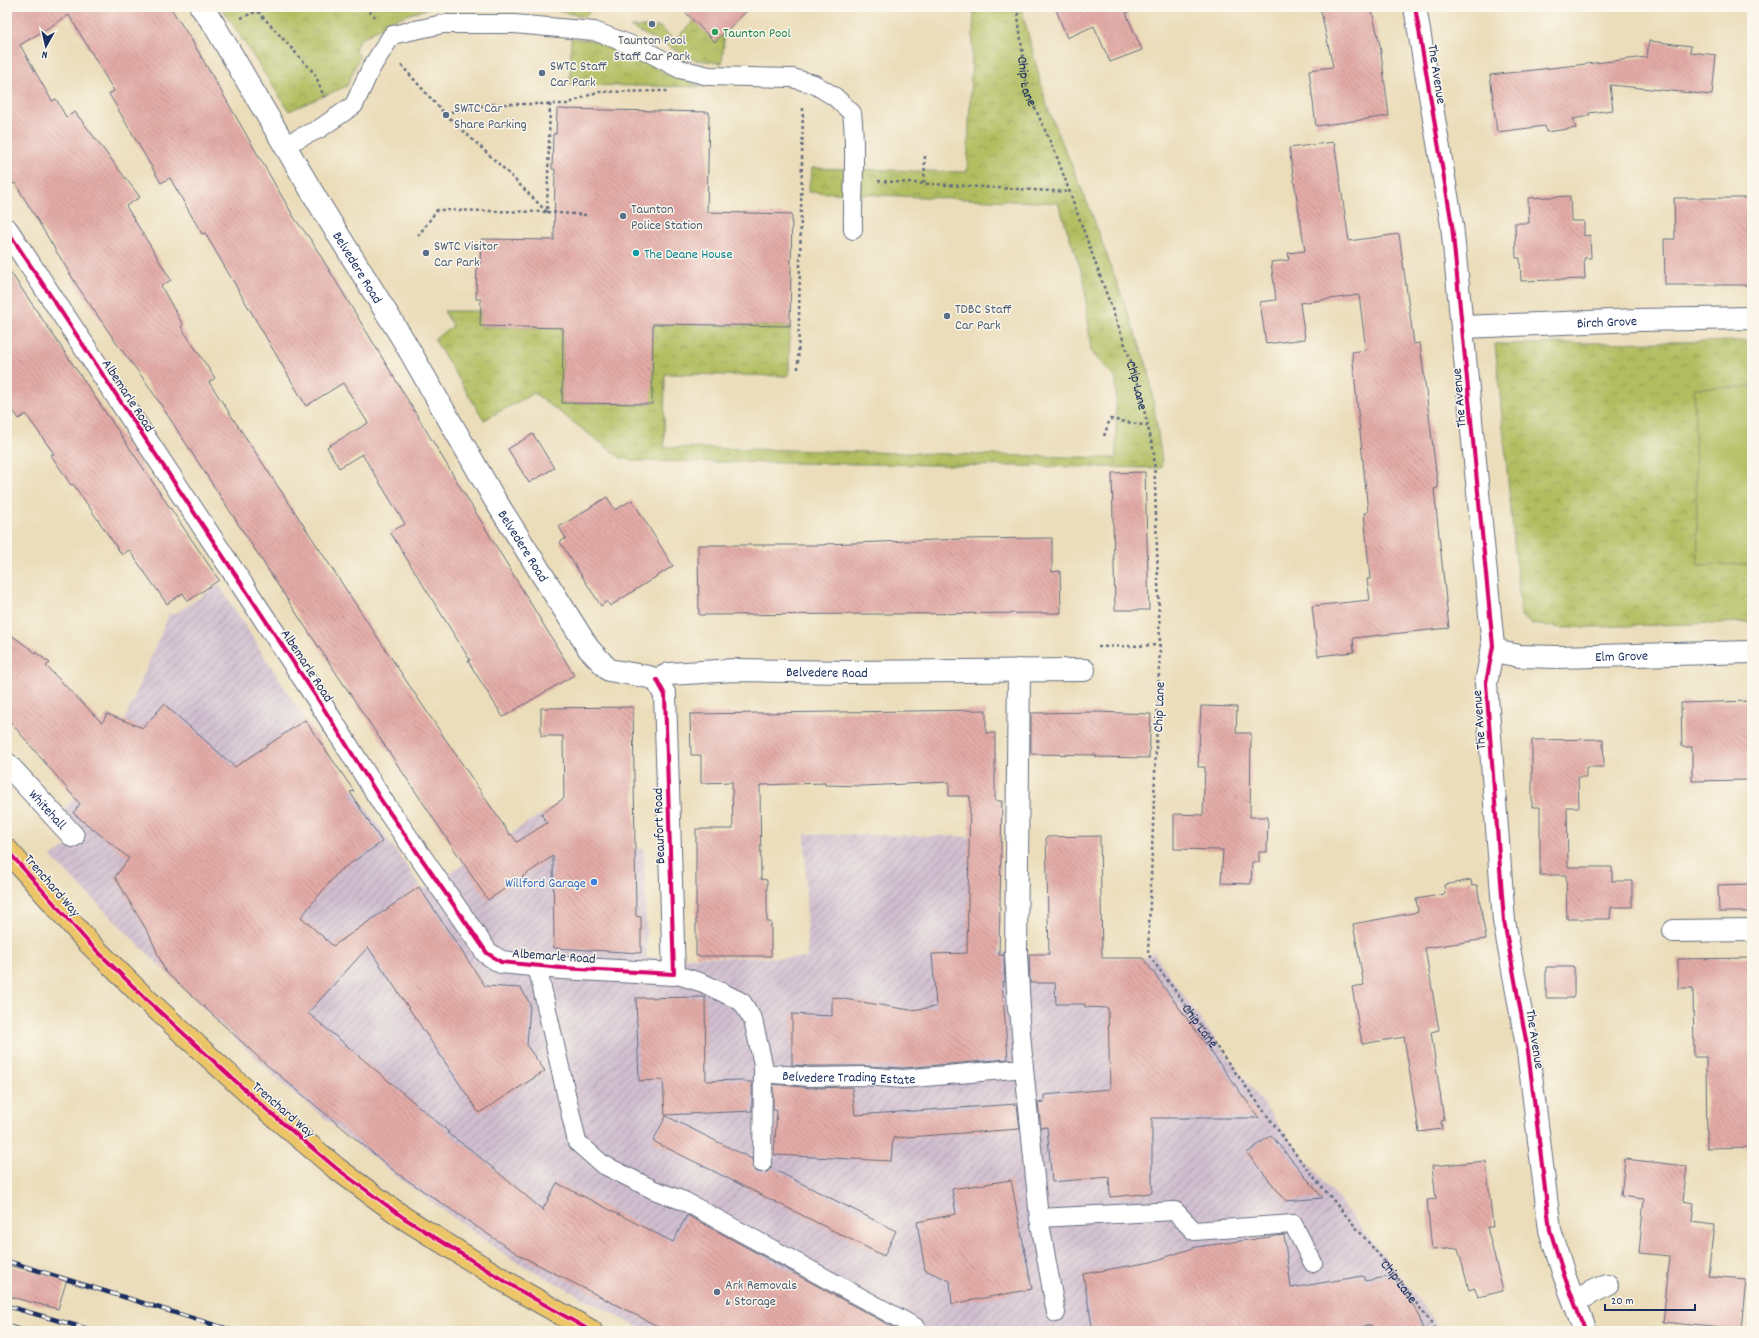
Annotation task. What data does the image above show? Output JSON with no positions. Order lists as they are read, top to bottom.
{
  "streets": {
    "main road": ["Trenchard Way"],
    "street": [
      "The Avenue",
      "Belvedere Road",
      "Birch Grove",
      "Albemarle Road",
      "Elm Grove",
      "Whitehall",
      "Beaufort Road"
    ],
    "lane": ["Belvedere Trading Estate"],
    "path": ["Chip Lane"]
  },
  "crossings": [
    ["The Avenue", "Birch Grove"],
    ["The Avenue", "Elm Grove"],
    ["Belvedere Road", "Beaufort Road"],
    ["Albemarle Road", "Beaufort Road"],
    ["Albemarle Road", "Belvedere Trading Estate"],
    ["Beaufort Road", "Belvedere Trading Estate"]
  ],
  "places": [
    "Taunton Pool Staff Car Park",
    "Taunton Pool",
    "SWTC Staff Car Park",
    "SWTC Car Share Parking",
    "Taunton Police Station",
    "SWTC Visitor Car Park",
    "The Deane House",
    "TDBC Staff Car Park",
    "Willford Garage",
    "Ark Removals & Storage"
  ],
  "scale_bar": "20 m",
  "north": "bottom"
}
